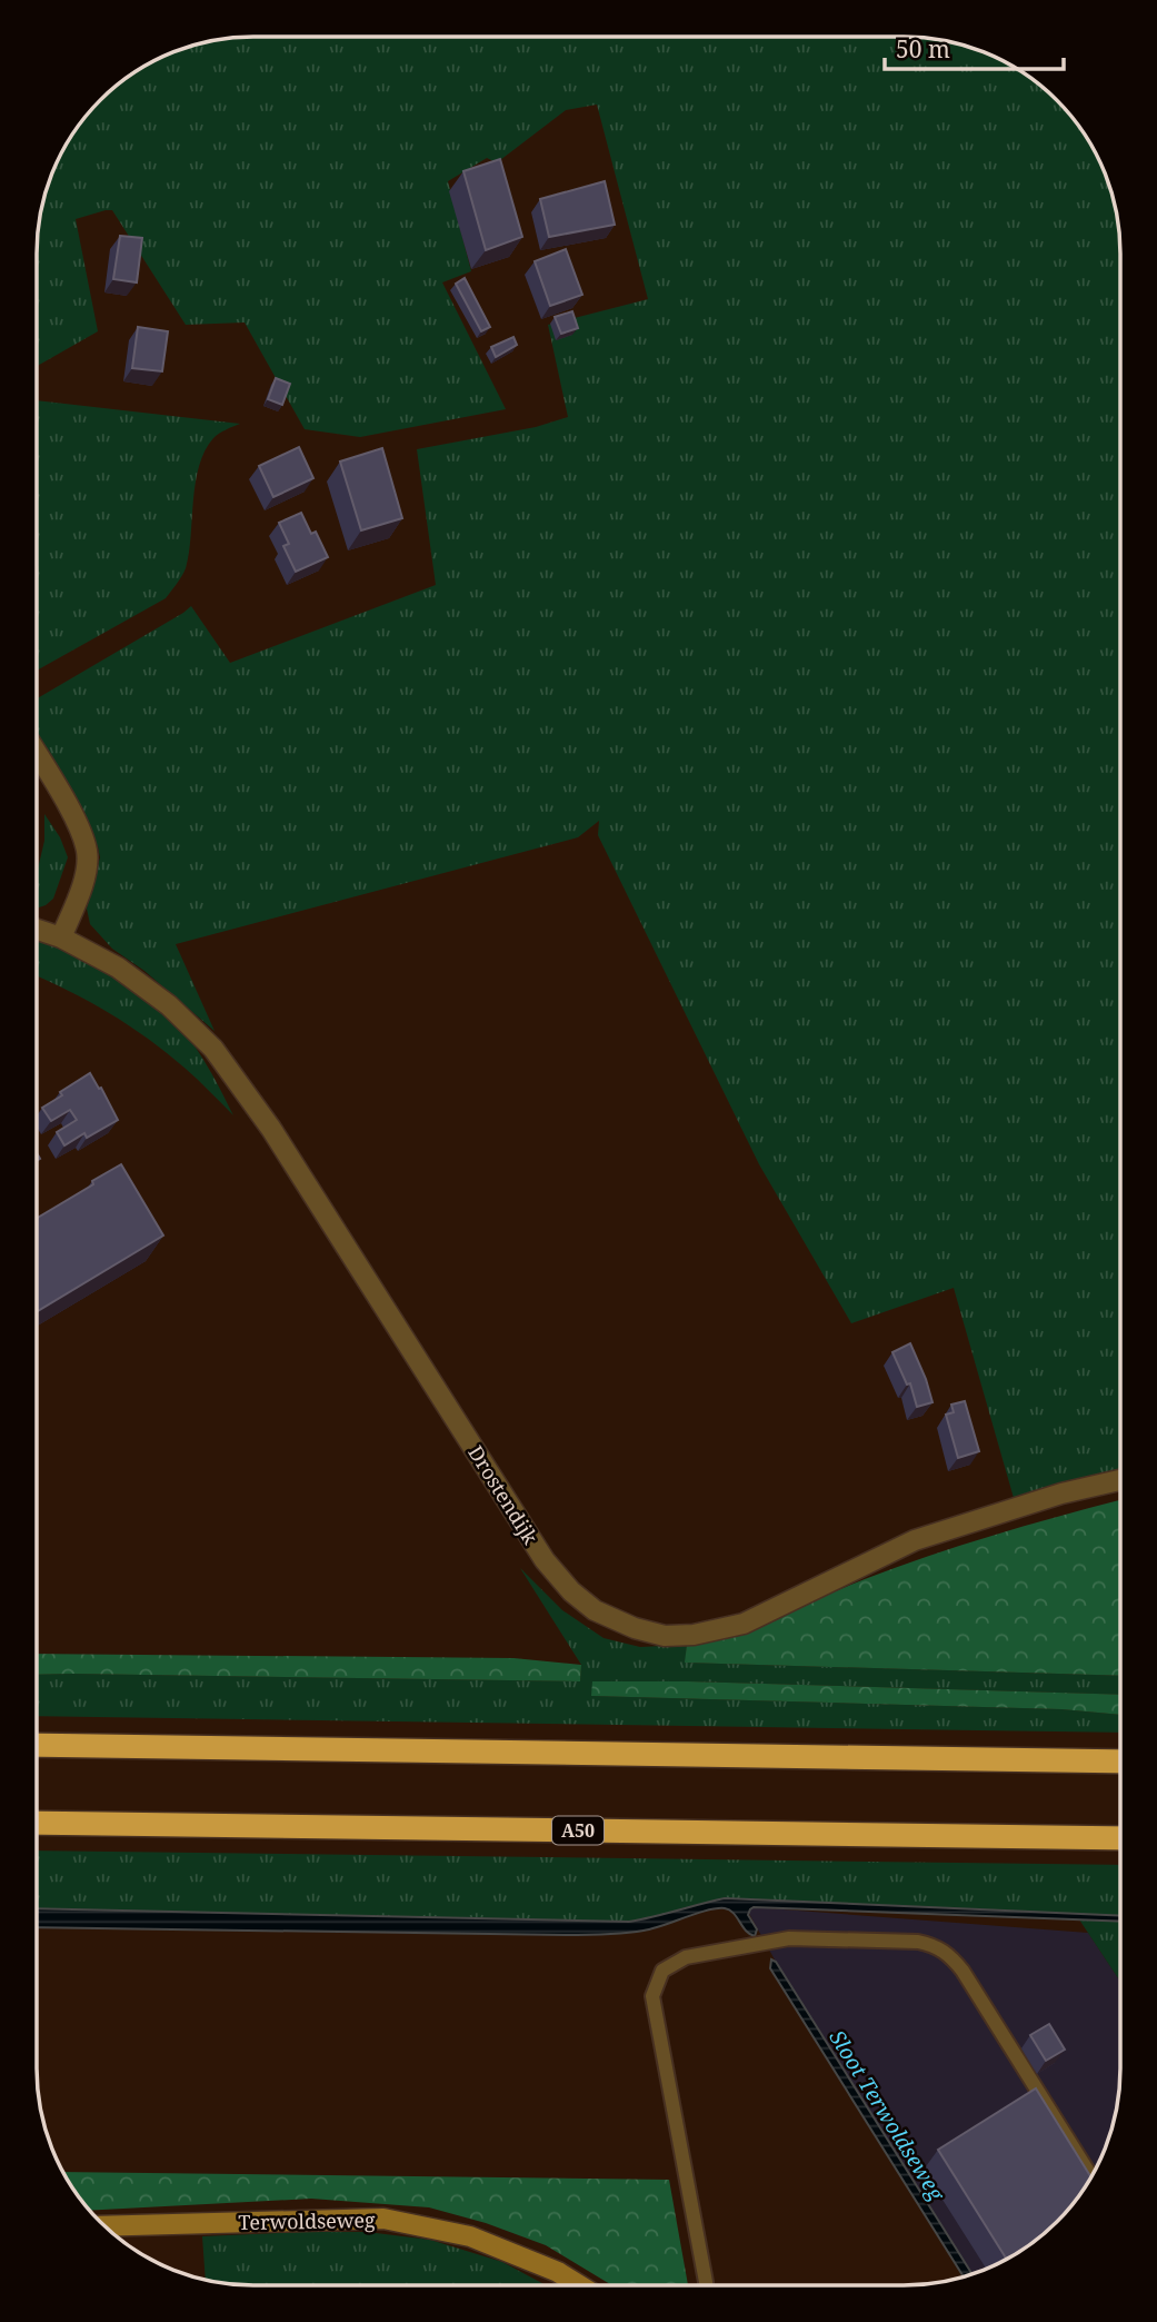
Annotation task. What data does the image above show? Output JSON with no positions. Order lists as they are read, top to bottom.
{
  "streets": {
    "highway": ["A50"],
    "street": ["Drostendijk", "Terwoldseweg"]
  },
  "water": ["Sloot Terwoldseweg"],
  "scale_bar": "50 m"
}
